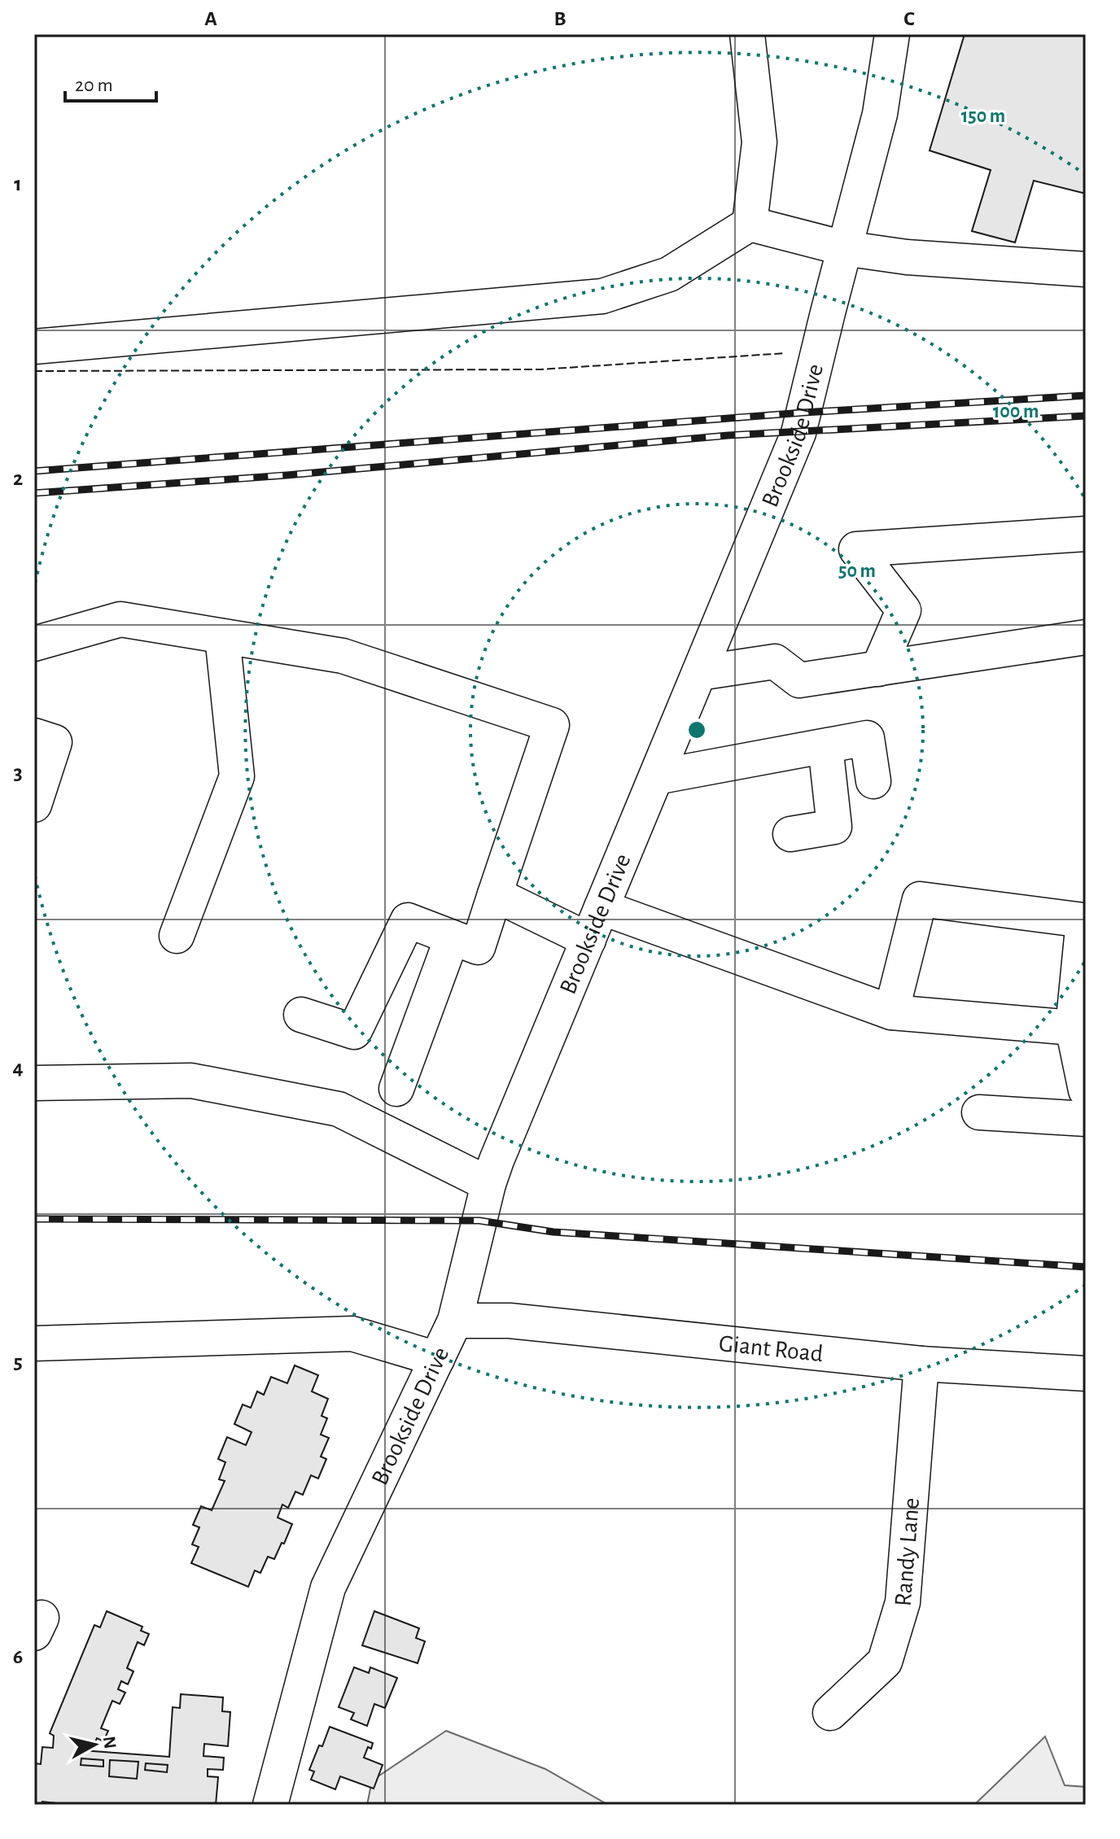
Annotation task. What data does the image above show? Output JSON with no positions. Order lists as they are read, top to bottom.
{
  "streets": {
    "street": ["Brookside Drive", "Giant Road", "Randy Lane"]
  },
  "crossings": [
    ["Brookside Drive", "Giant Road"],
    ["Giant Road", "Randy Lane"]
  ],
  "scale_bar": "20 m",
  "north": "right",
  "grid": {
    "columns": ["A", "B", "C"],
    "rows": [
      "1",
      "2",
      "3",
      "4",
      "5",
      "6"
    ]
  },
  "rings": ["150 m", "100 m", "50 m"]
}
